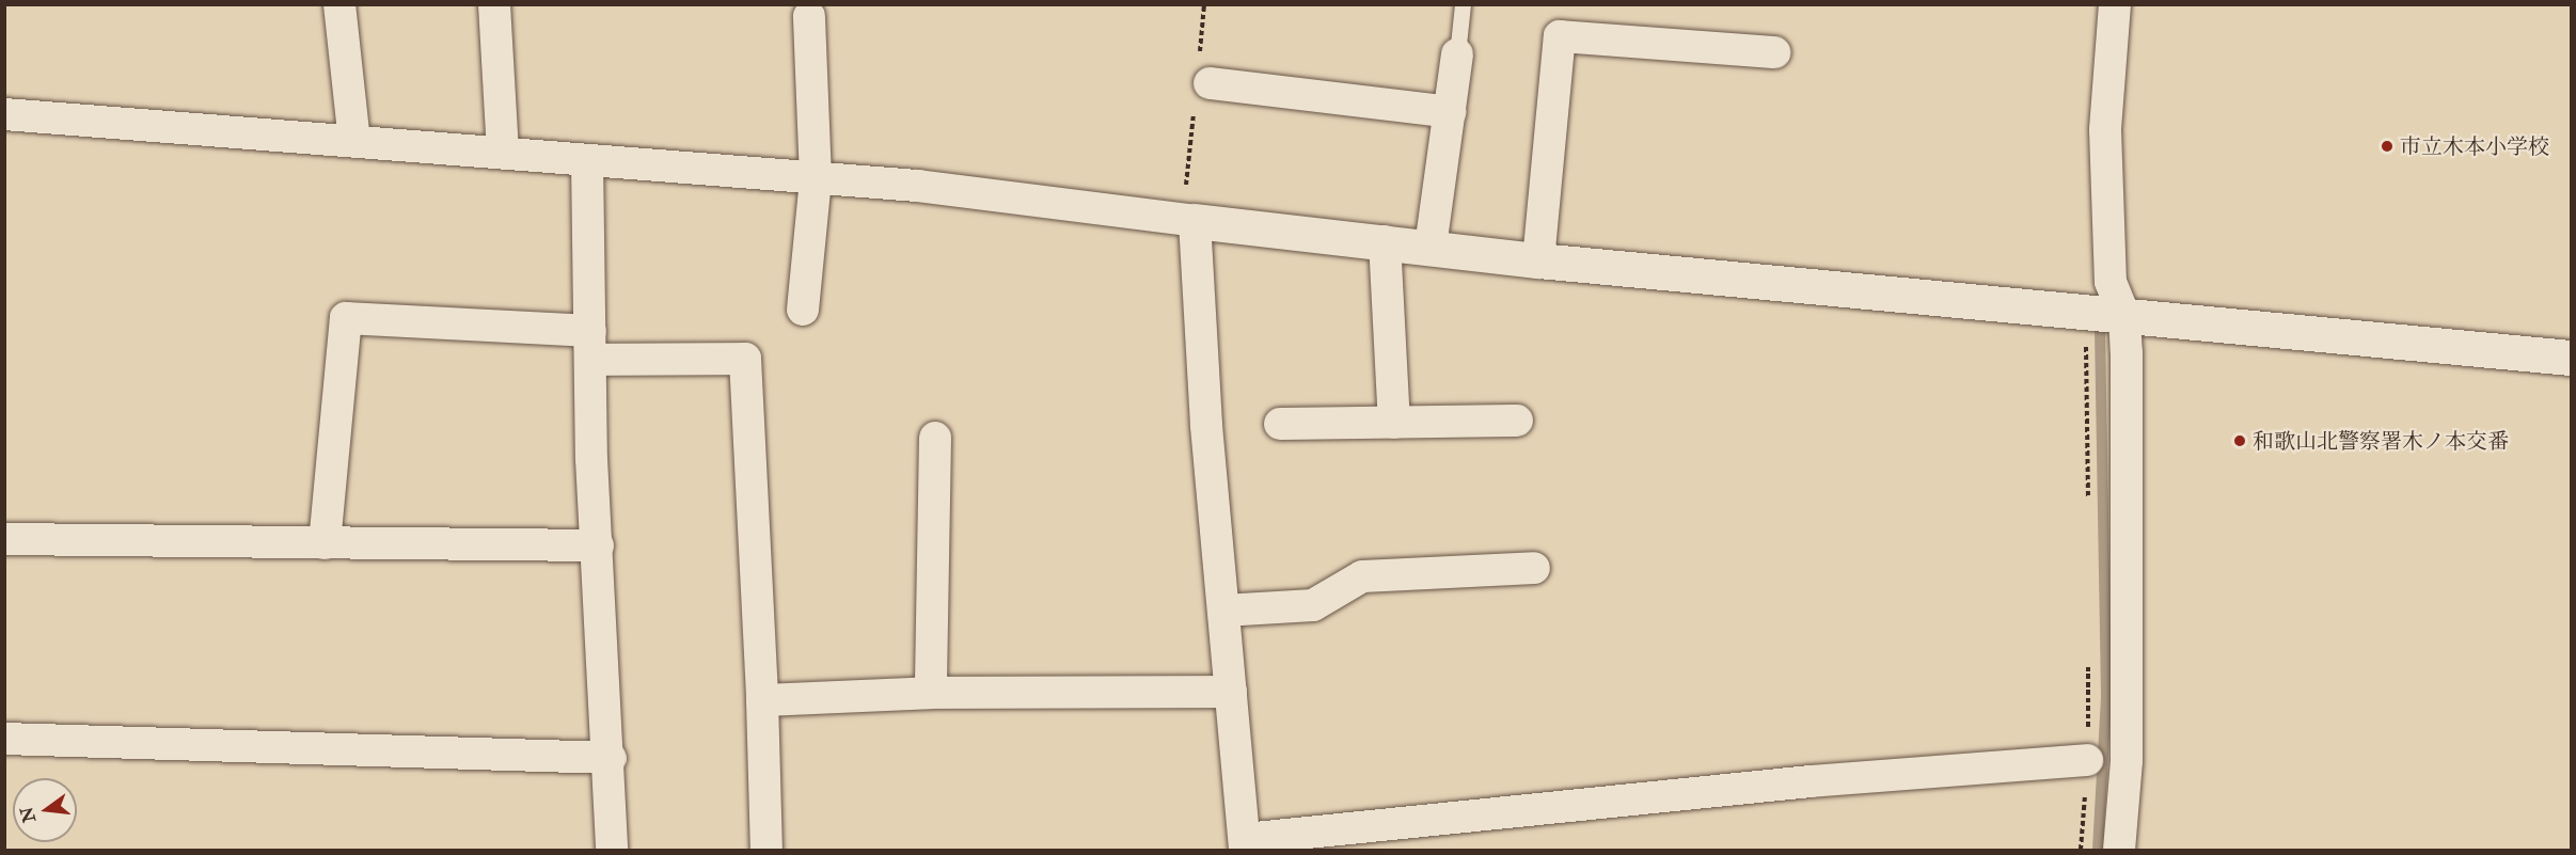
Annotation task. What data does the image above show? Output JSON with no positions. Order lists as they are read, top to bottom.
{
  "places": ["市立木本小学校", "和歌山北警察署木ノ本交番"],
  "north": "left"
}
